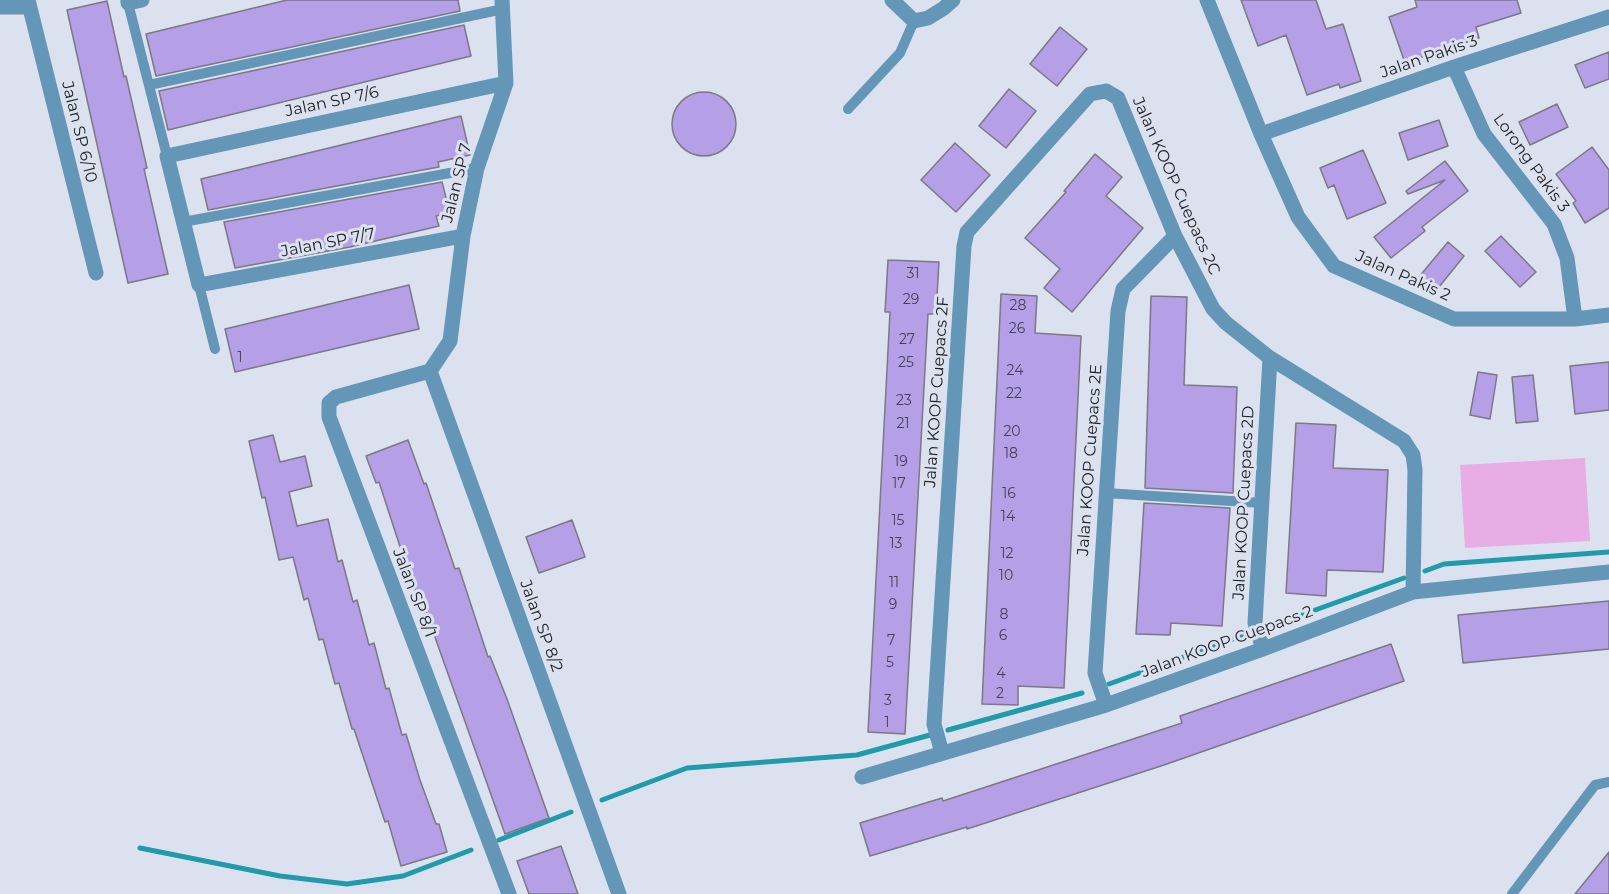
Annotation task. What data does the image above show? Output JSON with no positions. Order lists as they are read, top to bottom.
{
  "streets": {
    "street": [
      "Jalan Pakis 3",
      "Jalan SP 7/6",
      "Jalan SP 6/10",
      "Lorong Pakis 3",
      "Jalan SP 7",
      "Jalan KOOP Cuepacs 2C",
      "Jalan SP 7/7",
      "Jalan Pakis 2",
      "Jalan KOOP Cuepacs 2F",
      "Jalan KOOP Cuepacs 2E",
      "Jalan KOOP Cuepacs 2D",
      "Jalan SP 8/1",
      "Jalan SP 8/2",
      "Jalan KOOP Cuepacs 2"
    ]
  },
  "crossings": [
    ["Jalan Pakis 3", "Lorong Pakis 3"],
    ["Jalan Pakis 3", "Jalan Pakis 2"],
    ["Jalan SP 7/6", "Jalan SP 7"],
    ["Lorong Pakis 3", "Jalan Pakis 2"],
    ["Jalan SP 7", "Jalan SP 7/7"],
    ["Jalan SP 7", "Jalan SP 8/1"],
    ["Jalan SP 7", "Jalan SP 8/2"],
    ["Jalan KOOP Cuepacs 2C", "Jalan KOOP Cuepacs 2F"],
    ["Jalan KOOP Cuepacs 2C", "Jalan KOOP Cuepacs 2E"],
    ["Jalan KOOP Cuepacs 2C", "Jalan KOOP Cuepacs 2D"],
    ["Jalan KOOP Cuepacs 2C", "Jalan KOOP Cuepacs 2"],
    ["Jalan KOOP Cuepacs 2F", "Jalan KOOP Cuepacs 2"],
    ["Jalan KOOP Cuepacs 2E", "Jalan KOOP Cuepacs 2"],
    ["Jalan KOOP Cuepacs 2D", "Jalan KOOP Cuepacs 2"],
    ["Jalan SP 8/1", "Jalan SP 8/2"]
  ],
  "house_numbers": [
    "31",
    "29",
    "28",
    "26",
    "27",
    "1",
    "25",
    "24",
    "22",
    "23",
    "21",
    "20",
    "18",
    "19",
    "17",
    "16",
    "14",
    "15",
    "13",
    "12",
    "10",
    "11",
    "9",
    "8",
    "6",
    "7",
    "5",
    "4",
    "2",
    "3",
    "1"
  ]
}
